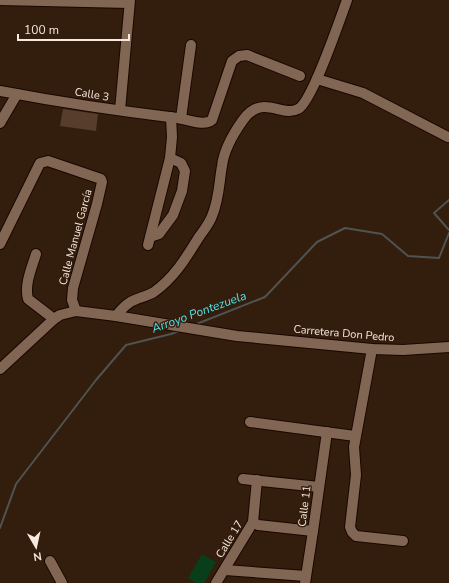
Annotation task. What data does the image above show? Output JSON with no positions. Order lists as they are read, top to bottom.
{
  "streets": {
    "street": [
      "Calle 3",
      "Calle Manuel García",
      "Carretera Don Pedro",
      "Calle 11",
      "Calle 17"
    ]
  },
  "water": ["Arroyo Pontezuela"],
  "scale_bar": "100 m",
  "north": "bottom"
}
